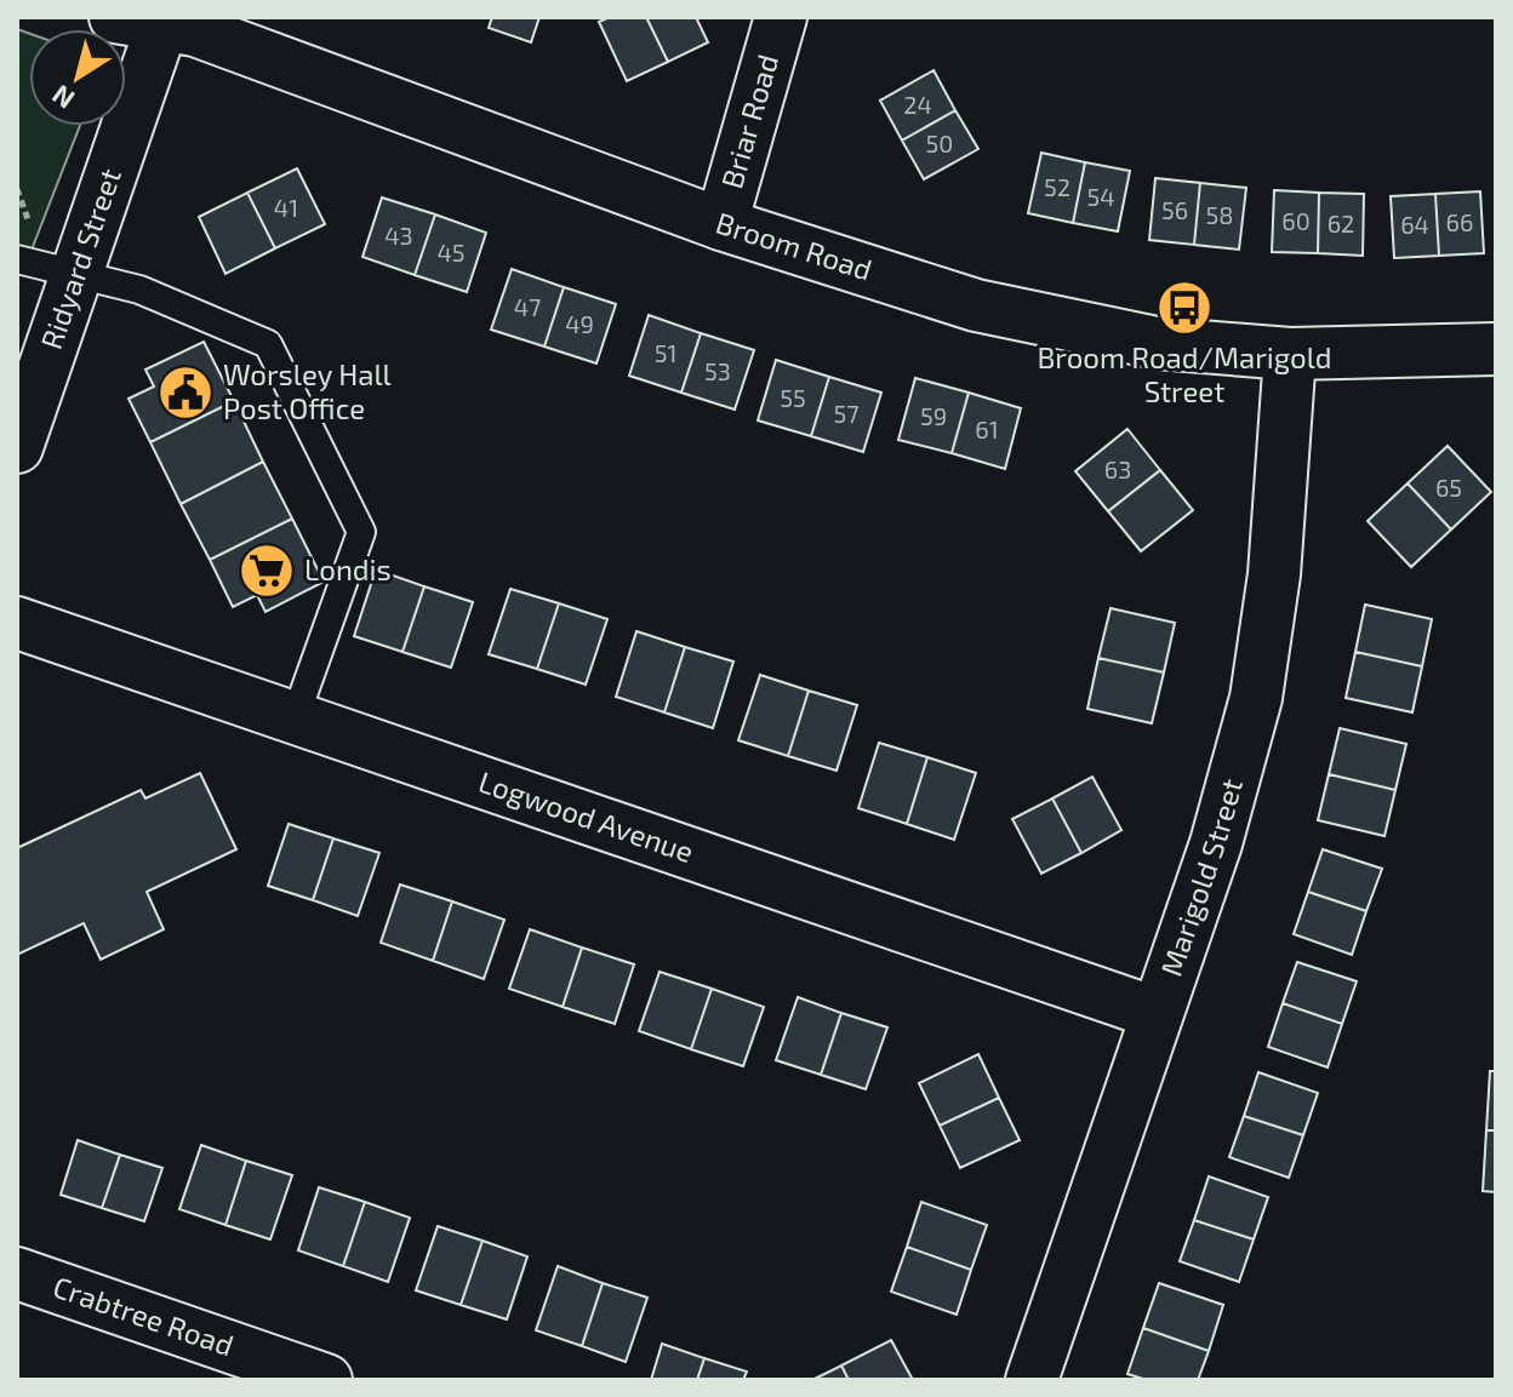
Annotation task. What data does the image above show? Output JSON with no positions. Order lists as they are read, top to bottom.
{
  "streets": {
    "street": [
      "Briar Road",
      "Broom Road",
      "Ridyard Street",
      "Logwood Avenue",
      "Marigold Street",
      "Crabtree Road"
    ]
  },
  "crossings": [
    ["Briar Road", "Broom Road"],
    ["Broom Road", "Ridyard Street"],
    ["Broom Road", "Marigold Street"],
    ["Logwood Avenue", "Marigold Street"]
  ],
  "places": {
    "bus stop": ["Broom Road/Marigold Street"],
    "public building": ["Worsley Hall Post Office"],
    "supermarket": ["Londis"]
  },
  "house_numbers": [
    "24",
    "50",
    "52",
    "54",
    "41",
    "56",
    "58",
    "60",
    "66",
    "62",
    "64",
    "43",
    "45",
    "47",
    "49",
    "51",
    "53",
    "55",
    "57",
    "59",
    "61",
    "63",
    "65"
  ],
  "north": "bottom left"
}
